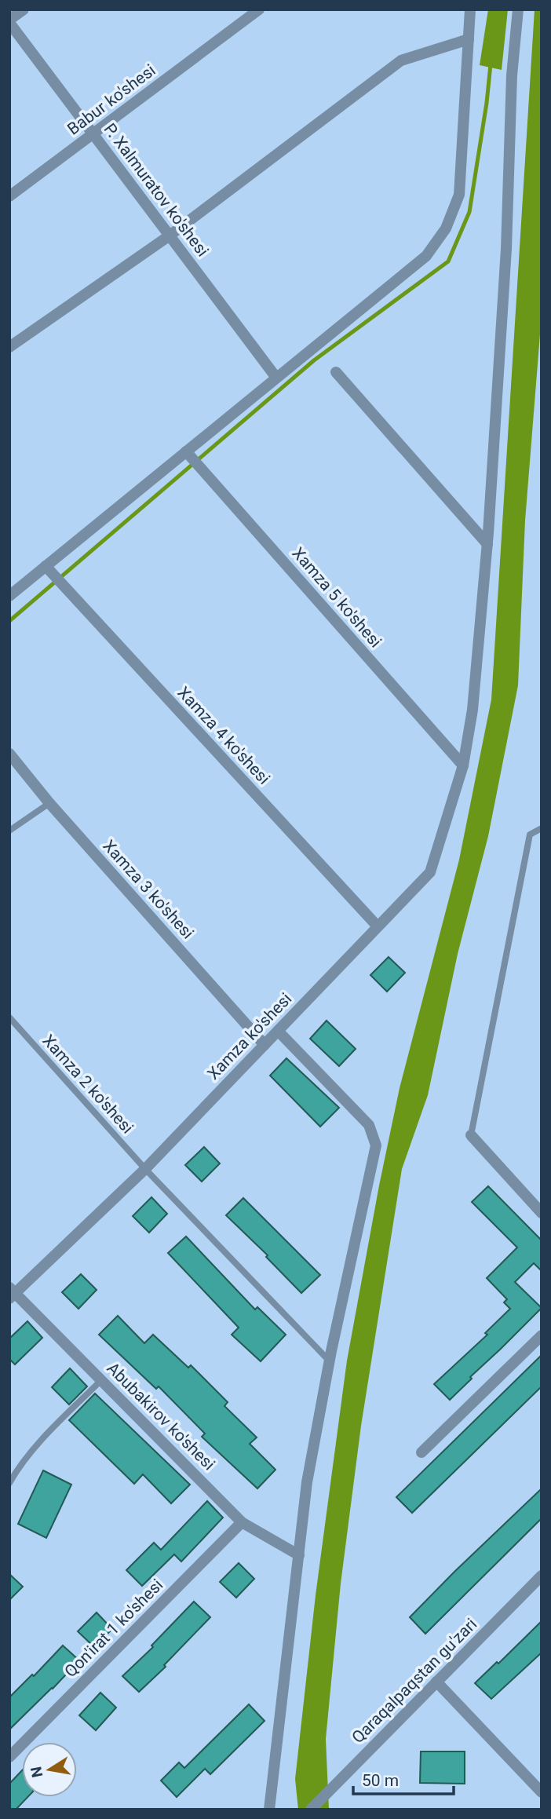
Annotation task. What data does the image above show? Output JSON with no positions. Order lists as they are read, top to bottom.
{
  "streets": {
    "street": [
      "Babur ko'shesi",
      "P. Xalmuratov ko'shesi",
      "Xamza 5 ko'shesi",
      "Xamza 4 ko'shesi",
      "Xamza 3 ko'shesi",
      "Xamza ko'shesi",
      "Abubakirov ko'shesi",
      "Qon'irat 1 ko'shesi",
      "Qaraqalpaqstan gu'zari"
    ],
    "lane": ["Xamza 2 ko'shesi"]
  },
  "crossings": [
    ["Babur ko'shesi", "P. Xalmuratov ko'shesi"],
    ["Xamza 5 ko'shesi", "Xamza ko'shesi"],
    ["Xamza 4 ko'shesi", "Xamza ko'shesi"],
    ["Xamza 3 ko'shesi", "Xamza ko'shesi"],
    ["Xamza ko'shesi", "Xamza 2 ko'shesi"],
    ["Xamza ko'shesi", "Abubakirov ko'shesi"],
    ["Abubakirov ko'shesi", "Qon'irat 1 ko'shesi"]
  ],
  "scale_bar": "50 m",
  "north": "left"
}
